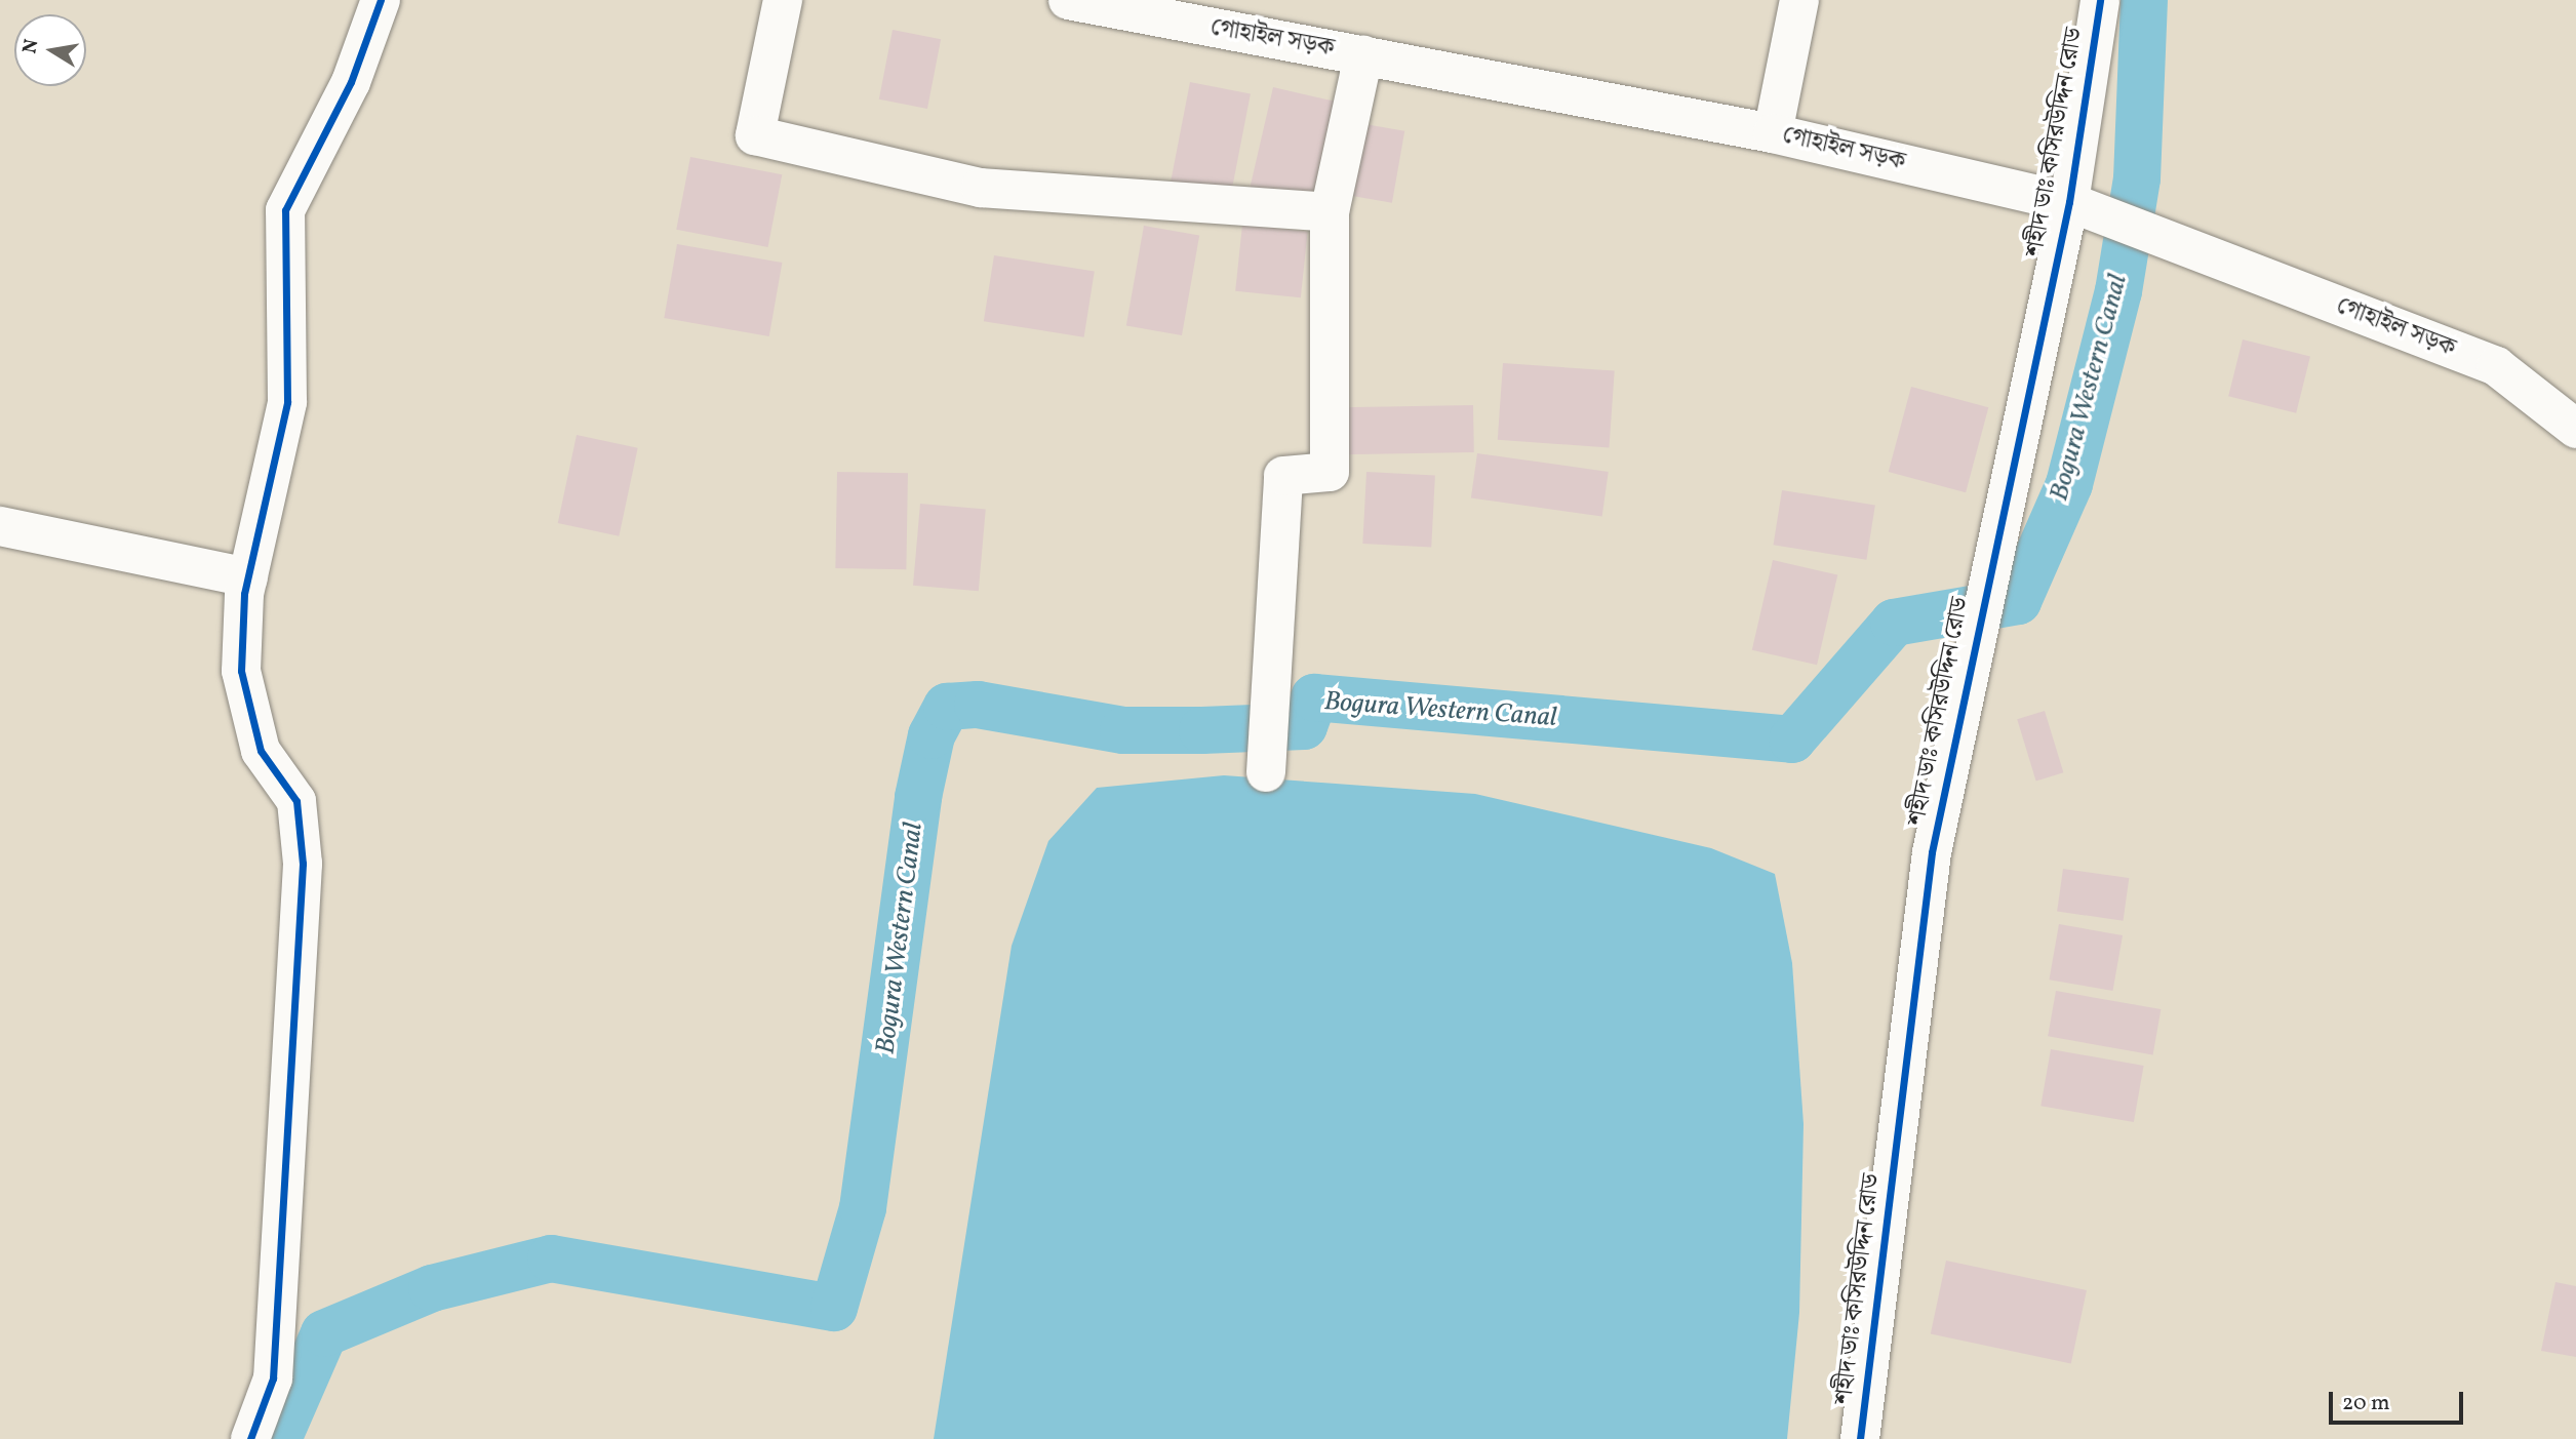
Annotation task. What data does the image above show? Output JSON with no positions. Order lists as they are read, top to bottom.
{
  "streets": {
    "street": ["গোহাইল সড়ক", "শহীদ ডাঃ কসিরউদ্দিন রোড"]
  },
  "crossings": [
    ["গোহাইল সড়ক", "শহীদ ডাঃ কসিরউদ্দিন রোড"]
  ],
  "water": ["Bogura Western Canal"],
  "scale_bar": "20 m",
  "north": "left"
}
